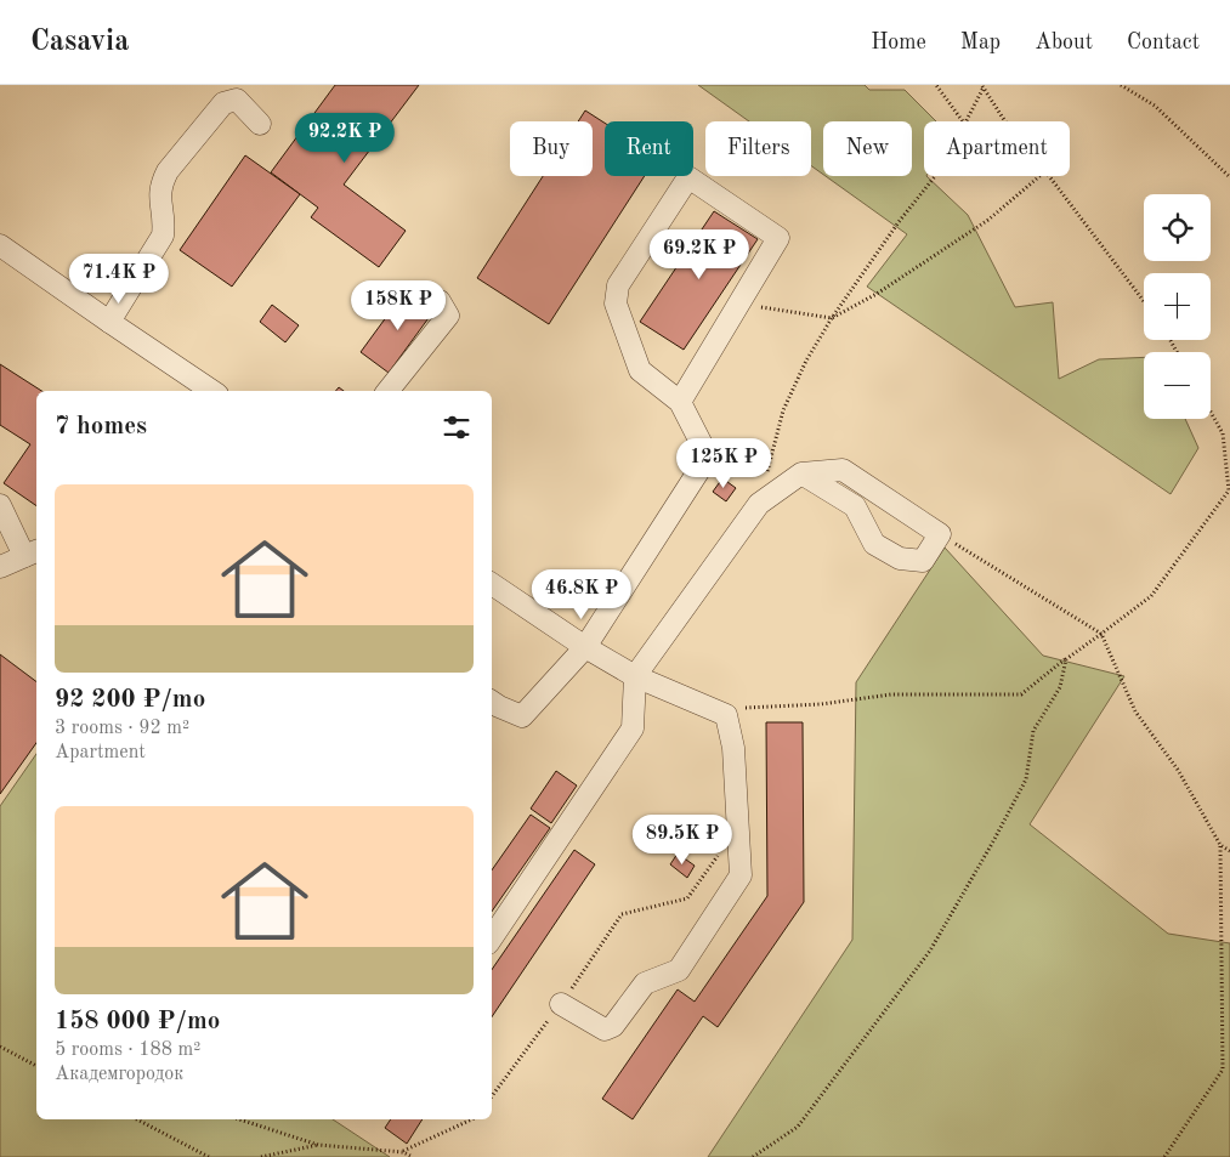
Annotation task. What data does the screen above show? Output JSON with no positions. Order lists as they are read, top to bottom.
{
  "page": {
    "header": "Casavia",
    "nav": [
      "Home",
      "Map",
      "About",
      "Contact"
    ],
    "price": [
      "92.2K ₽",
      "69.2K ₽",
      "71.4K ₽",
      "158K ₽",
      "125K ₽",
      "46.8K ₽",
      "89.5K ₽"
    ],
    "chip": [
      "Buy",
      "Rent",
      "Filters",
      "New",
      "Apartment"
    ],
    "map_buttons": ["+", "−"],
    "heading": "7 homes",
    "list": [
      {
        "name": "92 200 ₽/mo",
        "note": "3 rooms · 92 m² · Apartment"
      },
      {
        "name": "158 000 ₽/mo",
        "note": "5 rooms · 188 m² · Академгородок"
      }
    ]
  }
}
